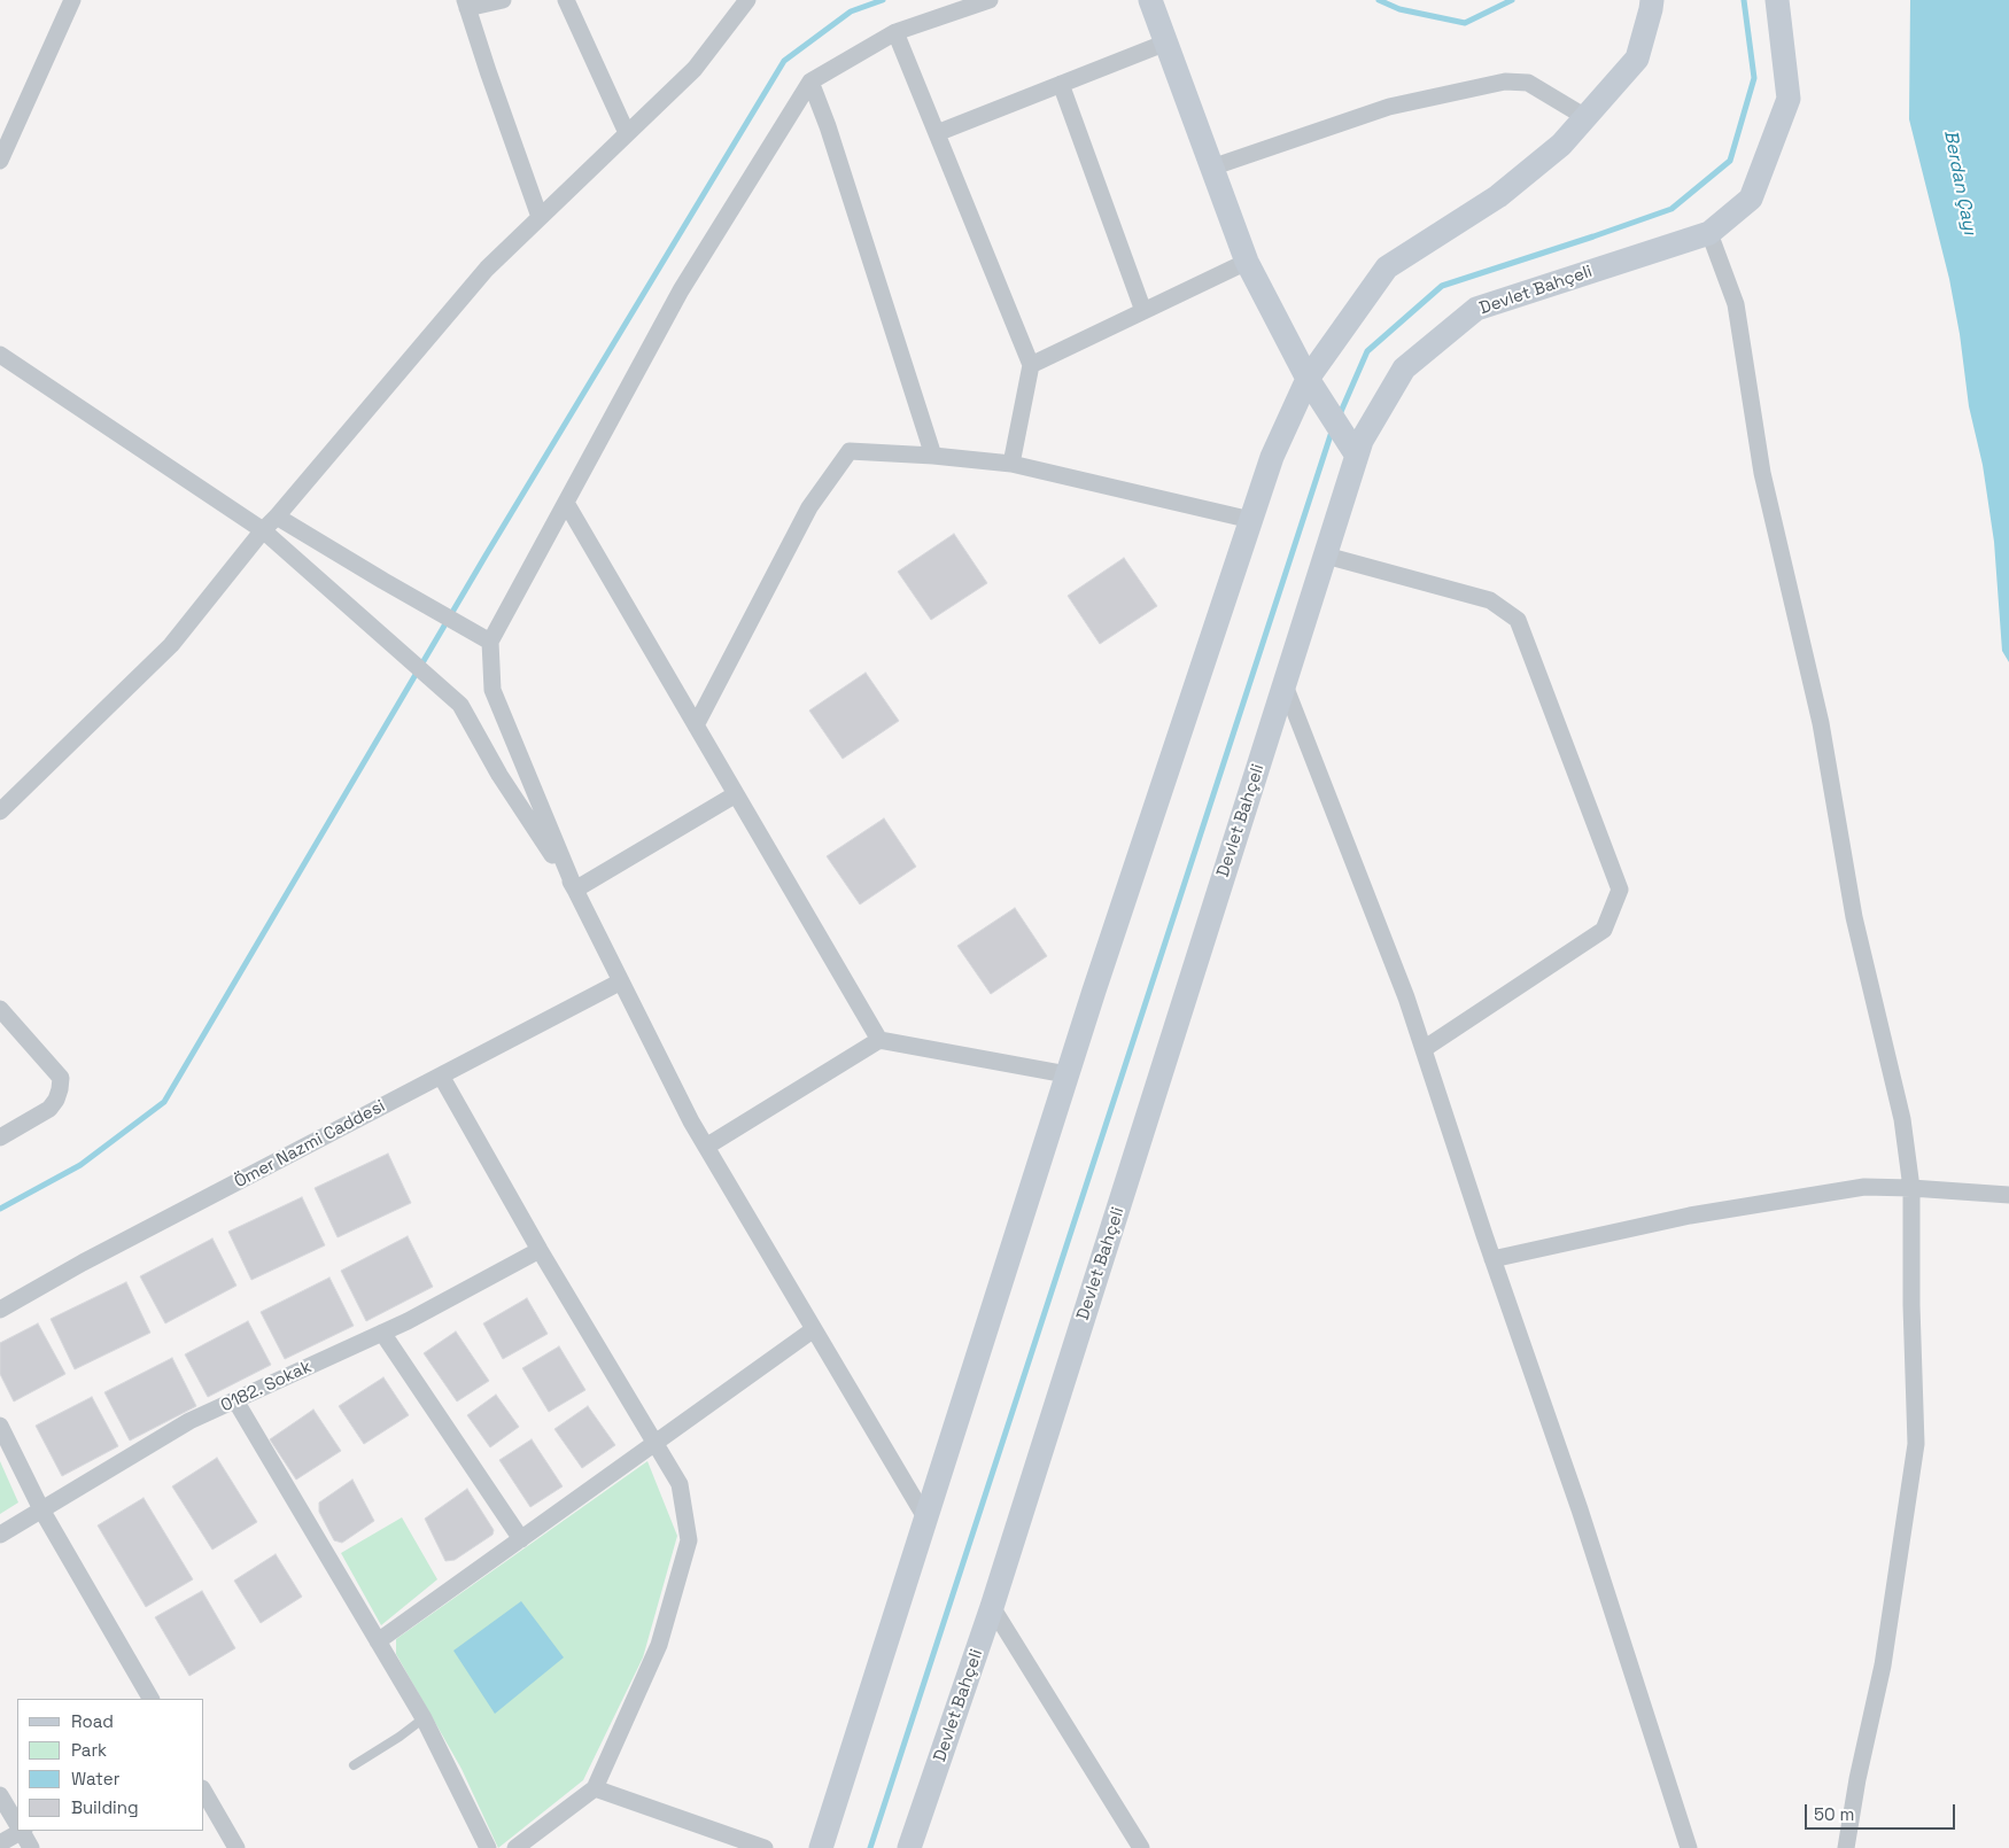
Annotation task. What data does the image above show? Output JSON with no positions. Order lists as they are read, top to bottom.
{
  "streets": {
    "street": ["Devlet Bahçeli", "Ömer Nazmi Caddesi", "0182. Sokak"]
  },
  "water": ["Berdan Çayı"],
  "legend": [
    "Road",
    "Park",
    "Water",
    "Building"
  ],
  "scale_bar": "50 m"
}
